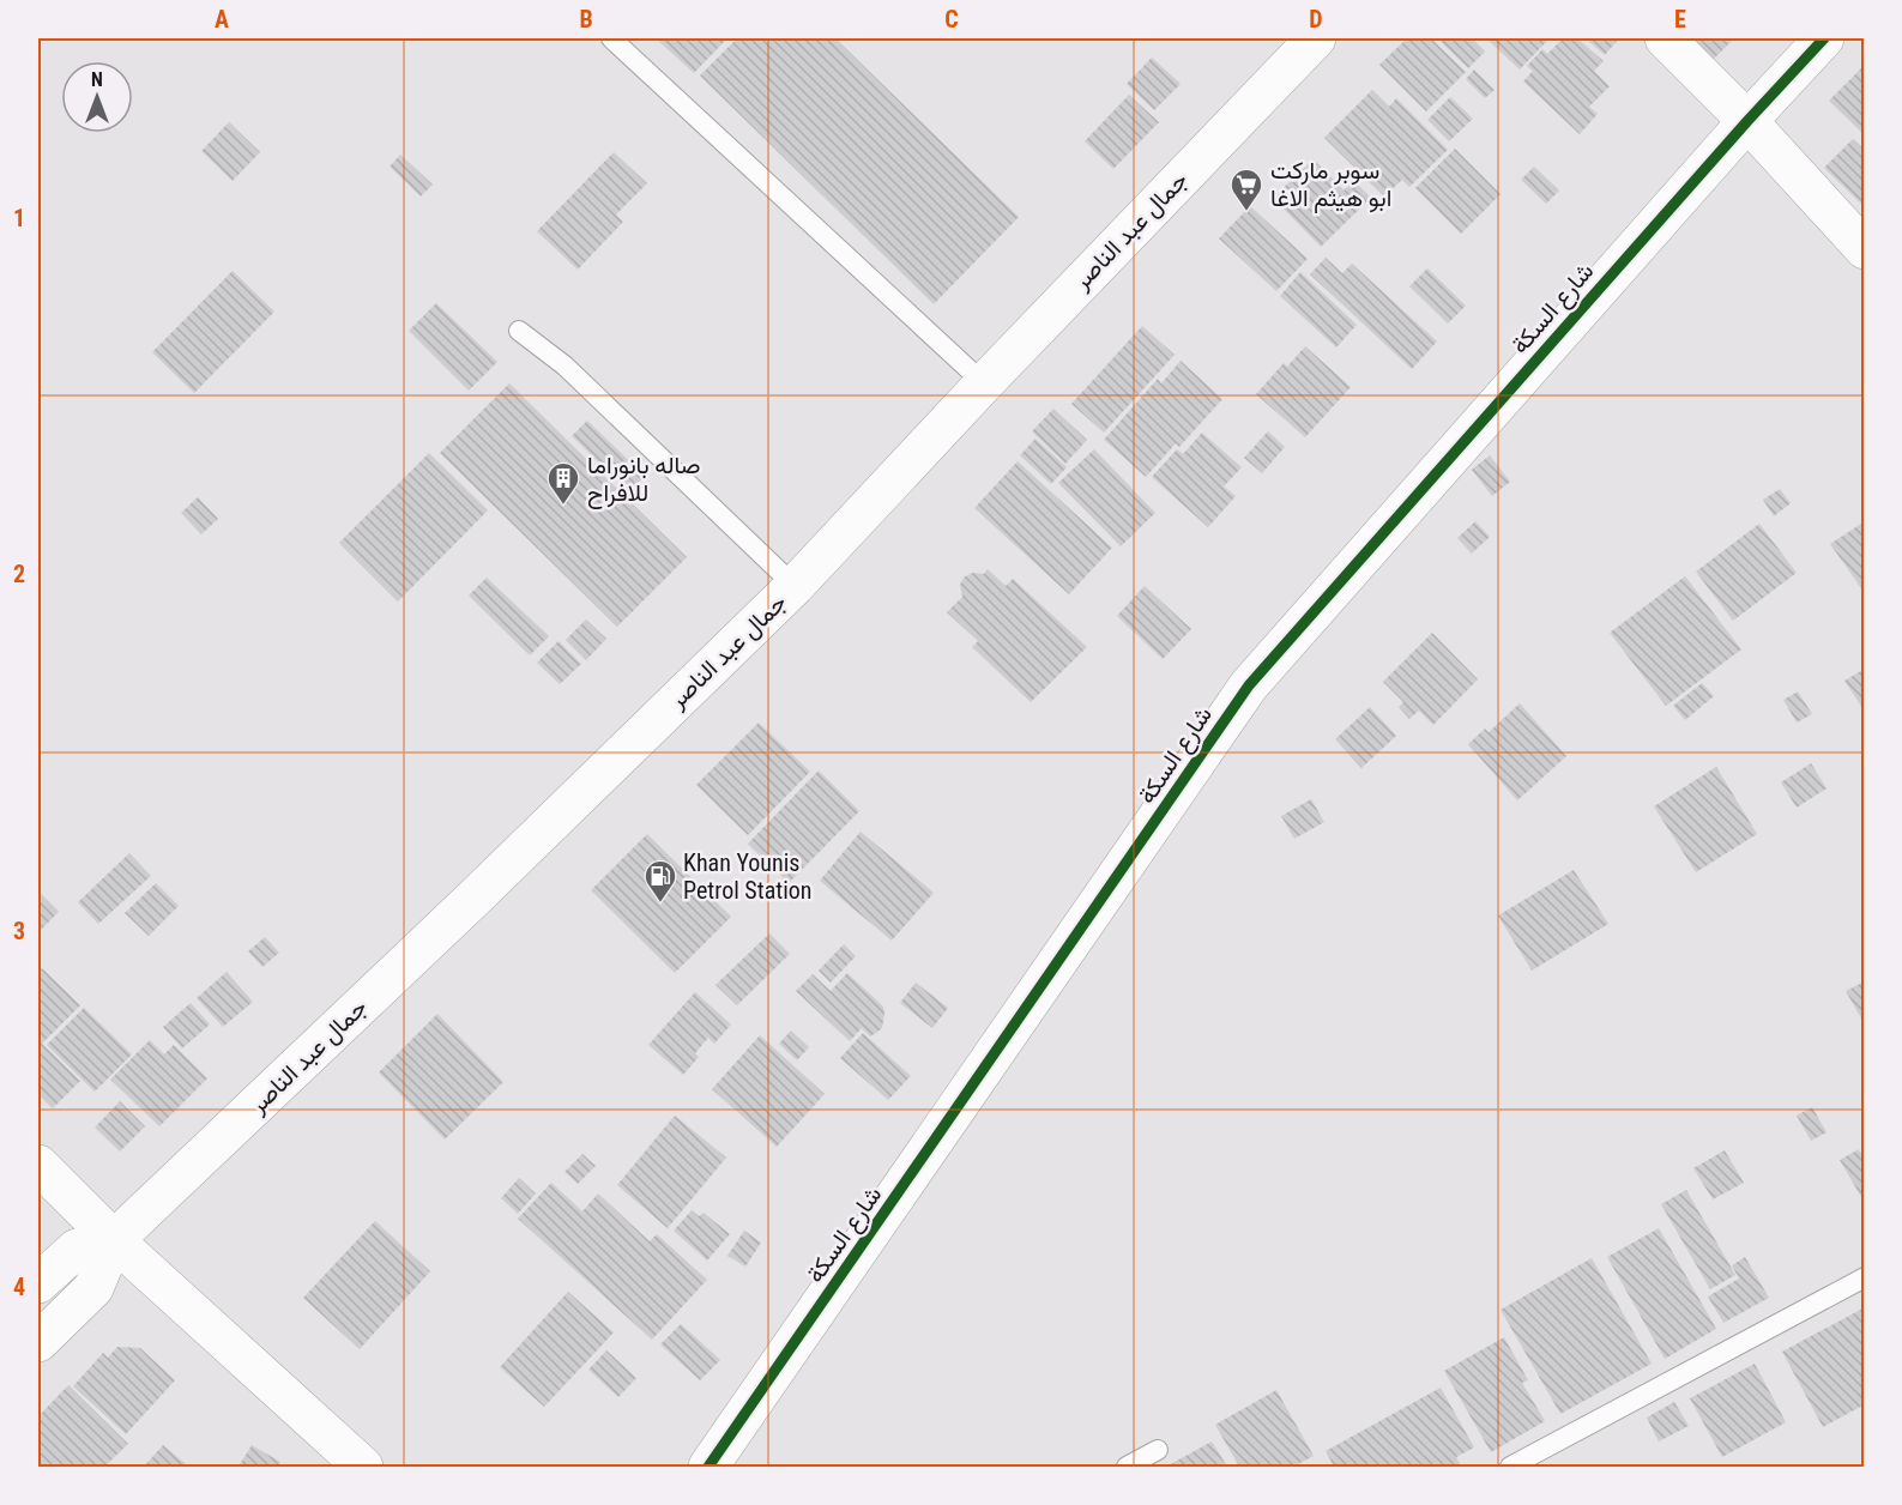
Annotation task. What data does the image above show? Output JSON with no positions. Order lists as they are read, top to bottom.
{
  "streets": {
    "main road": ["جمال عبد الناصر", "شارع السكة"]
  },
  "places": {
    "supermarket": ["سوبر ماركت ابو هيثم الاغا"],
    "building": ["صاله بانوراما للافراح"],
    "fuel station": ["Khan Younis Petrol Station"]
  },
  "north": "top",
  "grid": {
    "columns": [
      "A",
      "B",
      "C",
      "D",
      "E"
    ],
    "rows": [
      "1",
      "2",
      "3",
      "4"
    ]
  }
}
